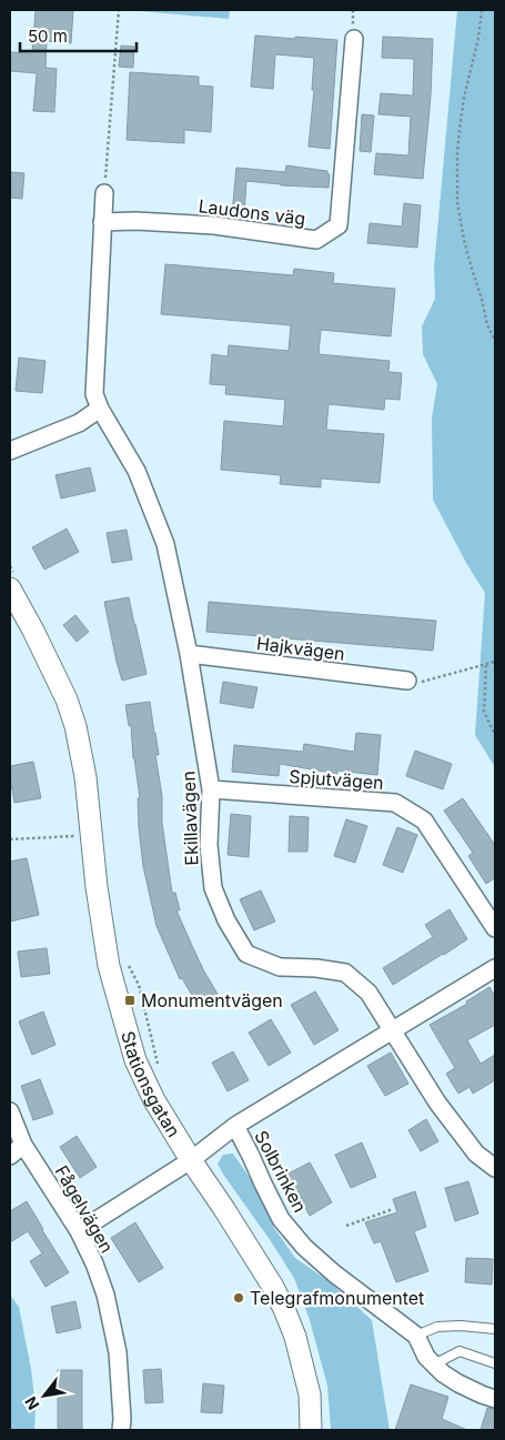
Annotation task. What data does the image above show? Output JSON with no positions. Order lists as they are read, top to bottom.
{
  "streets": {
    "street": [
      "Laudons väg",
      "Hajkvägen",
      "Spjutvägen",
      "Ekillavägen",
      "Stationsgatan",
      "Solbrinken",
      "Fågelvägen"
    ]
  },
  "crossings": [
    ["Laudons väg", "Ekillavägen"],
    ["Hajkvägen", "Ekillavägen"],
    ["Spjutvägen", "Ekillavägen"]
  ],
  "places": {
    "transit": ["Monumentvägen"],
    "other": ["Telegrafmonumentet"]
  },
  "scale_bar": "50 m",
  "north": "bottom left"
}
